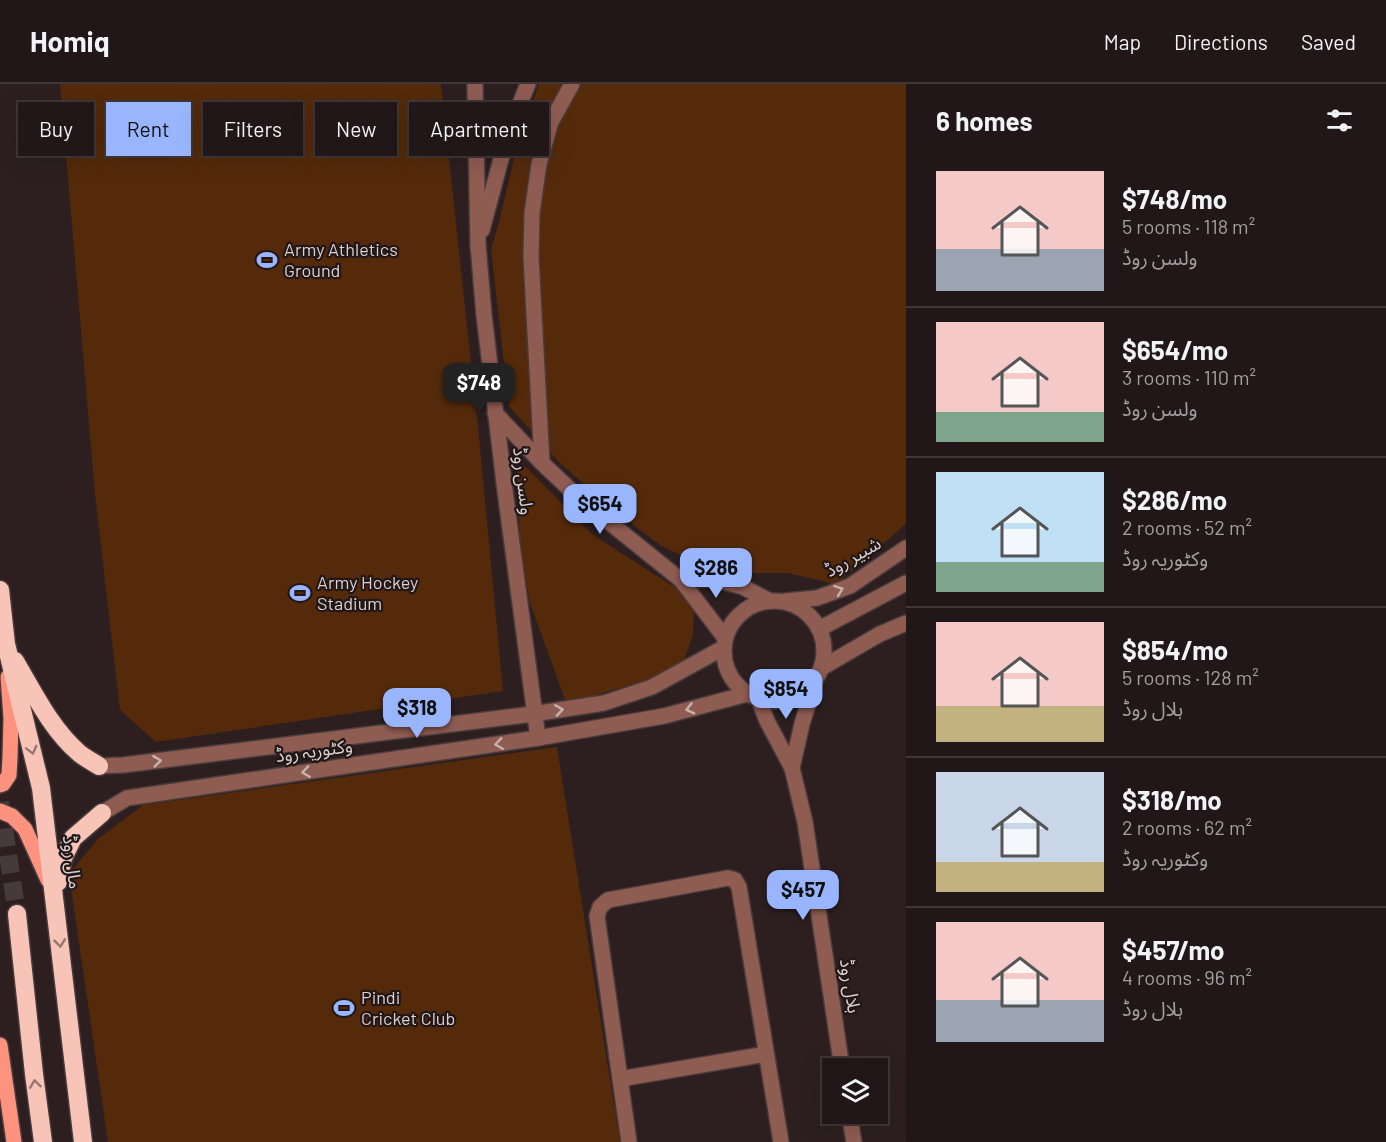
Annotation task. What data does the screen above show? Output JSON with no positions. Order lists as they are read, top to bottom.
{
  "streets": {
    "highway": ["مال روڈ"],
    "street": [
      "ولسن روڈ",
      "شبیر روڈ",
      "وکٹوریہ روڈ",
      "ہلال روڈ"
    ]
  },
  "crossings": [
    ["ولسن روڈ", "وکٹوریہ روڈ"],
    ["شبیر روڈ", "وکٹوریہ روڈ"],
    ["شبیر روڈ", "ہلال روڈ"],
    ["وکٹوریہ روڈ", "ہلال روڈ"]
  ],
  "places": {
    "sports": ["Army Athletics Ground", "Army Hockey Stadium", "Pindi Cricket Club"]
  },
  "page": {
    "header": "Homiq",
    "nav": ["Map", "Directions", "Saved"],
    "heading": "6 homes",
    "chip": [
      "Buy",
      "Rent",
      "Filters",
      "New",
      "Apartment"
    ],
    "list": [
      {
        "name": "$748/mo",
        "note": "5 rooms · 118 m² · ولسن روڈ"
      },
      {
        "name": "$654/mo",
        "note": "3 rooms · 110 m² · ولسن روڈ"
      },
      {
        "name": "$286/mo",
        "note": "2 rooms · 52 m² · وکٹوریہ روڈ"
      },
      {
        "name": "$854/mo",
        "note": "5 rooms · 128 m² · ہلال روڈ"
      },
      {
        "name": "$318/mo",
        "note": "2 rooms · 62 m² · وکٹوریہ روڈ"
      },
      {
        "name": "$457/mo",
        "note": "4 rooms · 96 m² · ہلال روڈ"
      }
    ],
    "price": [
      "$748",
      "$654",
      "$286",
      "$854",
      "$318",
      "$457"
    ]
  }
}
